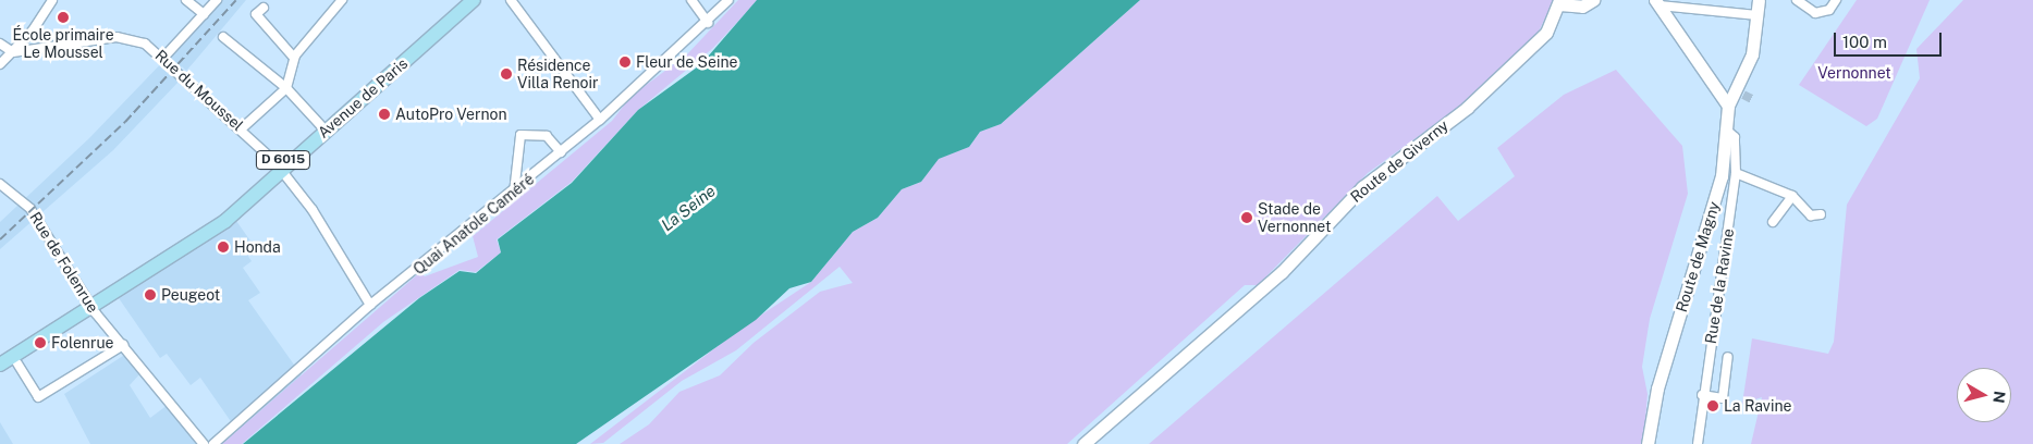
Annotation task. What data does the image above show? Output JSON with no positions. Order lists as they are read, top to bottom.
{
  "streets": {
    "main road": [
      "Avenue de Paris",
      "D 6015",
      "Route de Giverny",
      "Route de Magny"
    ],
    "street": [
      "Rue du Moussel",
      "Quai Anatole Caméré",
      "Rue de Folenrue",
      "Rue de la Ravine"
    ]
  },
  "crossings": [
    ["Rue du Moussel", "Avenue de Paris"],
    ["Rue du Moussel", "Quai Anatole Caméré"],
    ["Avenue de Paris", "D 6015"],
    ["Avenue de Paris", "Rue de Folenrue"],
    ["D 6015", "Rue de Folenrue"],
    ["Route de Magny", "Rue de la Ravine"]
  ],
  "water": ["La Seine"],
  "parks": ["Vernonnet"],
  "places": [
    "École primaire Le Moussel",
    "Fleur de Seine",
    "Résidence Villa Renoir",
    "AutoPro Vernon",
    "Stade de Vernonnet",
    "Honda",
    "Peugeot",
    "Folenrue",
    "La Ravine"
  ],
  "scale_bar": "100 m",
  "north": "right"
}
